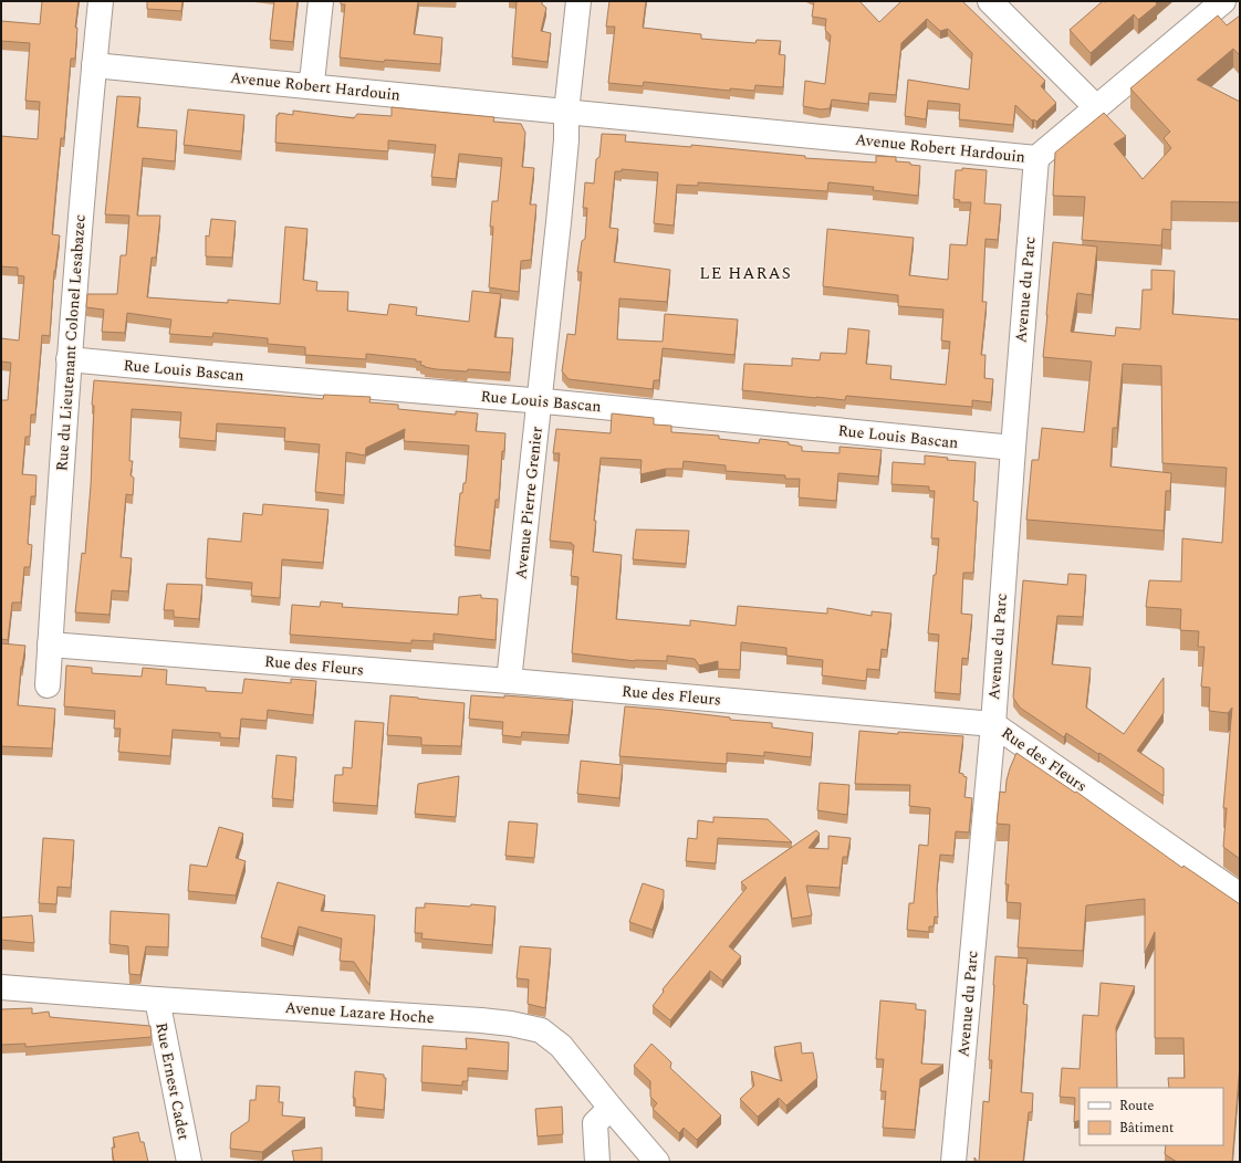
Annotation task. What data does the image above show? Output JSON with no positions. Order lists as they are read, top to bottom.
{
  "streets": {
    "street": [
      "Avenue Robert Hardouin",
      "Avenue du Parc",
      "Rue du Lieutenant Colonel Lesabazec",
      "Rue Louis Bascan",
      "Avenue Pierre Grenier",
      "Rue des Fleurs",
      "Avenue Lazare Hoche",
      "Rue Ernest Cadet"
    ]
  },
  "crossings": [
    ["Avenue Robert Hardouin", "Avenue du Parc"],
    ["Avenue Robert Hardouin", "Rue du Lieutenant Colonel Lesabazec"],
    ["Avenue Robert Hardouin", "Avenue Pierre Grenier"],
    ["Avenue du Parc", "Rue Louis Bascan"],
    ["Avenue du Parc", "Rue des Fleurs"],
    ["Rue du Lieutenant Colonel Lesabazec", "Rue Louis Bascan"],
    ["Rue du Lieutenant Colonel Lesabazec", "Rue des Fleurs"],
    ["Rue Louis Bascan", "Avenue Pierre Grenier"],
    ["Avenue Pierre Grenier", "Rue des Fleurs"],
    ["Avenue Lazare Hoche", "Rue Ernest Cadet"]
  ],
  "districts": ["LE HARAS"],
  "legend": ["Route", "Bâtiment"]
}
